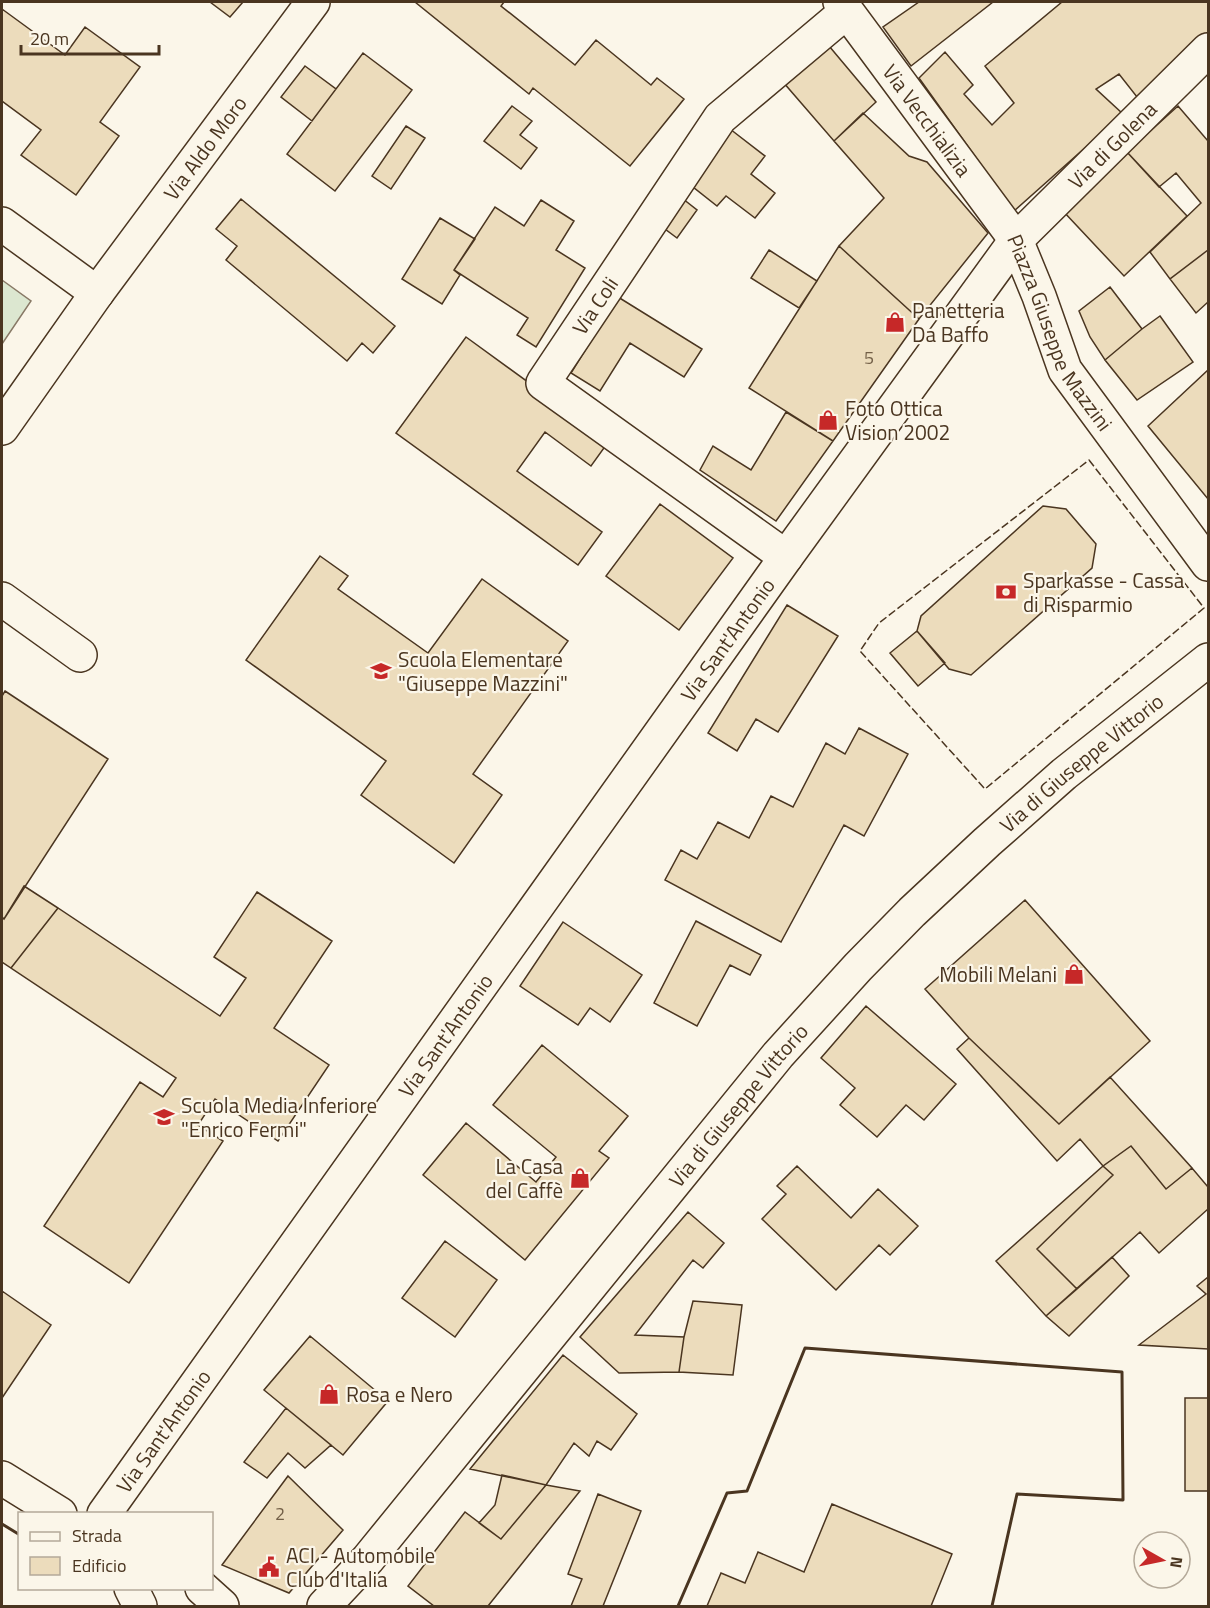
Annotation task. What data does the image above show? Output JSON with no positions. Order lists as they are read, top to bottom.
{
  "streets": {
    "street": [
      "Via Vecchializia",
      "Via di Golena",
      "Via Aldo Moro",
      "Via Coli",
      "Piazza Giuseppe Mazzini",
      "Via Sant'Antonio",
      "Via di Giuseppe Vittorio"
    ]
  },
  "crossings": [
    ["Via Vecchializia", "Via di Golena"],
    ["Via Vecchializia", "Via Coli"],
    ["Via Vecchializia", "Piazza Giuseppe Mazzini"],
    ["Via di Golena", "Piazza Giuseppe Mazzini"],
    ["Via Coli", "Piazza Giuseppe Mazzini"],
    ["Via Coli", "Via Sant'Antonio"],
    ["Piazza Giuseppe Mazzini", "Via Sant'Antonio"]
  ],
  "places": {
    "shop": [
      "Panetteria Da Baffo",
      "Foto Ottica Vision 2002",
      "Mobili Melani",
      "La Casa del Caffè",
      "Rosa e Nero"
    ],
    "bank": ["Sparkasse - Cassa di Risparmio"],
    "school or university": ["Scuola Elementare \"Giuseppe Mazzini\"", "Scuola Media Inferiore \"Enrico Fermi\""],
    "public building": ["ACI - Automobile Club d'Italia"]
  },
  "house_numbers": ["5", "2"],
  "legend": ["Strada", "Edificio"],
  "scale_bar": "20 m",
  "north": "right"
}
